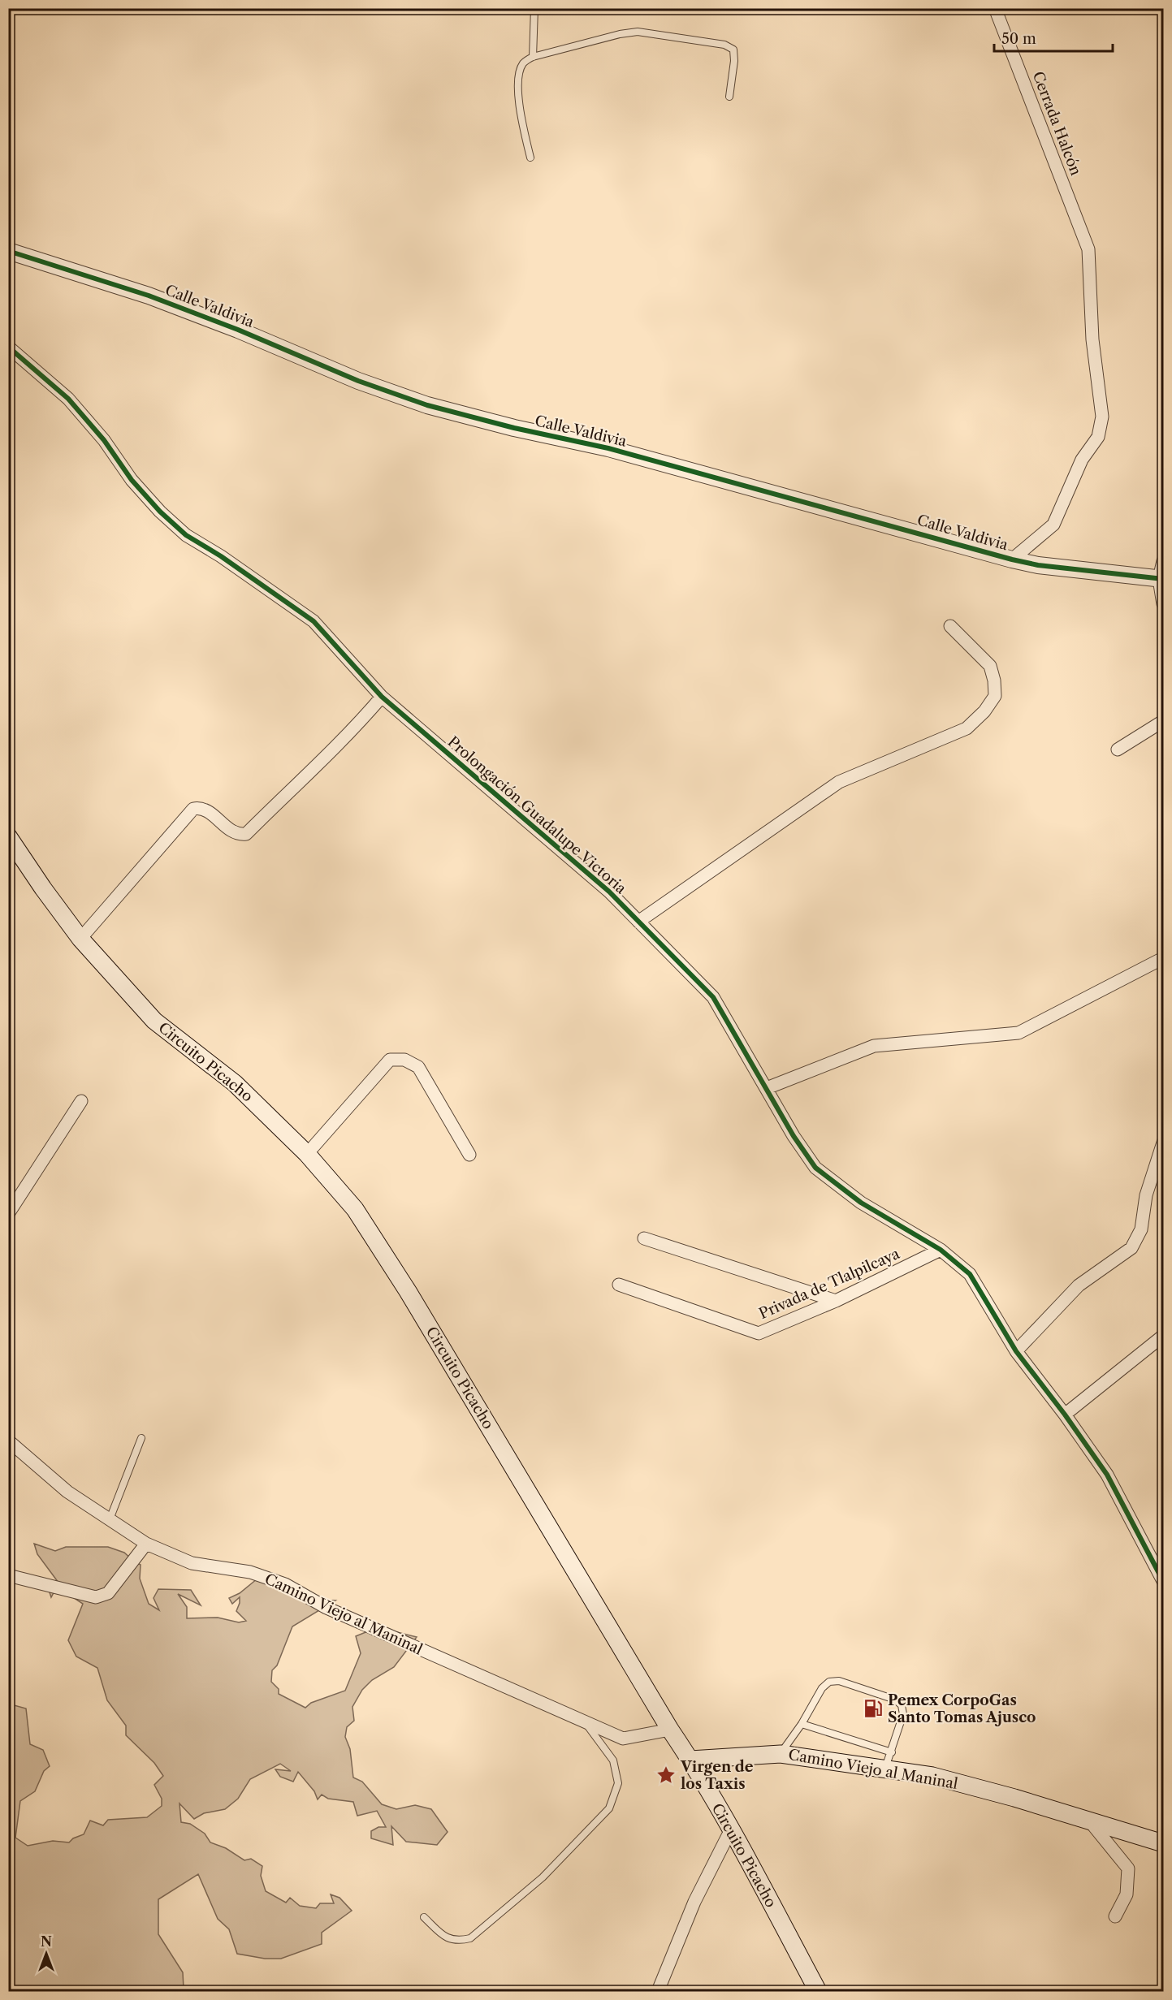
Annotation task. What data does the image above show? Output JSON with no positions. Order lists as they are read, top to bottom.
{
  "streets": {
    "main road": ["Circuito Picacho", "Camino Viejo al Maninal"],
    "street": [
      "Cerrada Halcón",
      "Calle Valdivia",
      "Prolongación Guadalupe Victoria",
      "Privada de Tlalpilcaya"
    ]
  },
  "crossings": [
    ["Cerrada Halcón", "Calle Valdivia"],
    ["Prolongación Guadalupe Victoria", "Privada de Tlalpilcaya"],
    ["Circuito Picacho", "Camino Viejo al Maninal"]
  ],
  "places": {
    "fuel station": ["Pemex CorpoGas Santo Tomas Ajusco"],
    "place": ["Virgen de los Taxis"]
  },
  "scale_bar": "50 m",
  "north": "top"
}
